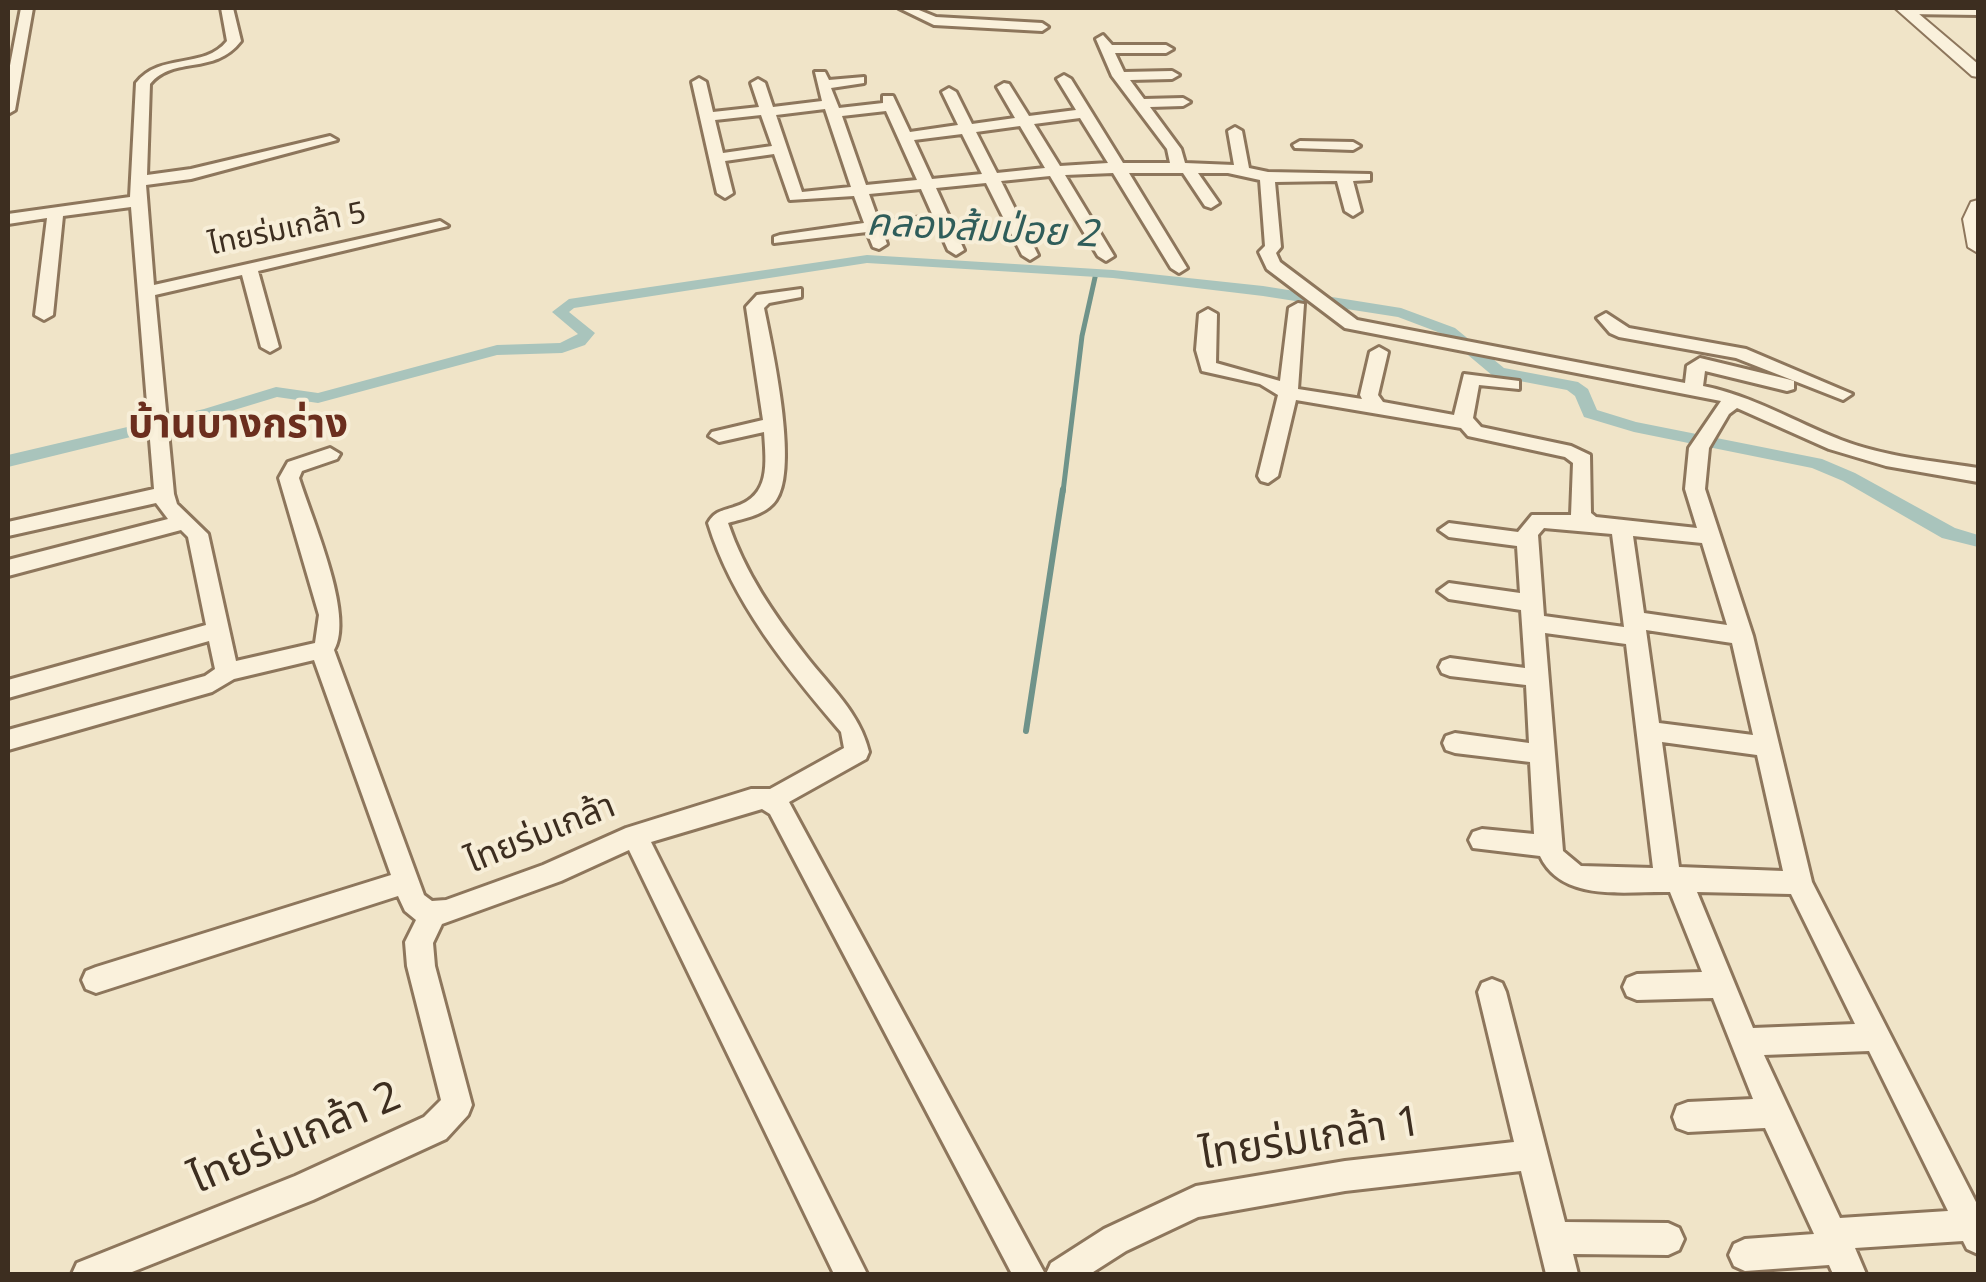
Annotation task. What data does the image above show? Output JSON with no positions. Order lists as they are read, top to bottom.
{
  "streets": {
    "street": [
      "ไทยร่มเกล้า 5",
      "ไทยร่มเกล้า",
      "ไทยร่มเกล้า 2",
      "ไทยร่มเกล้า 1"
    ]
  },
  "crossings": [
    ["ไทยร่มเกล้า", "ไทยร่มเกล้า 2"]
  ],
  "districts": ["บ้านบางกร่าง"],
  "water": ["คลองส้มป่อย 2"]
}
